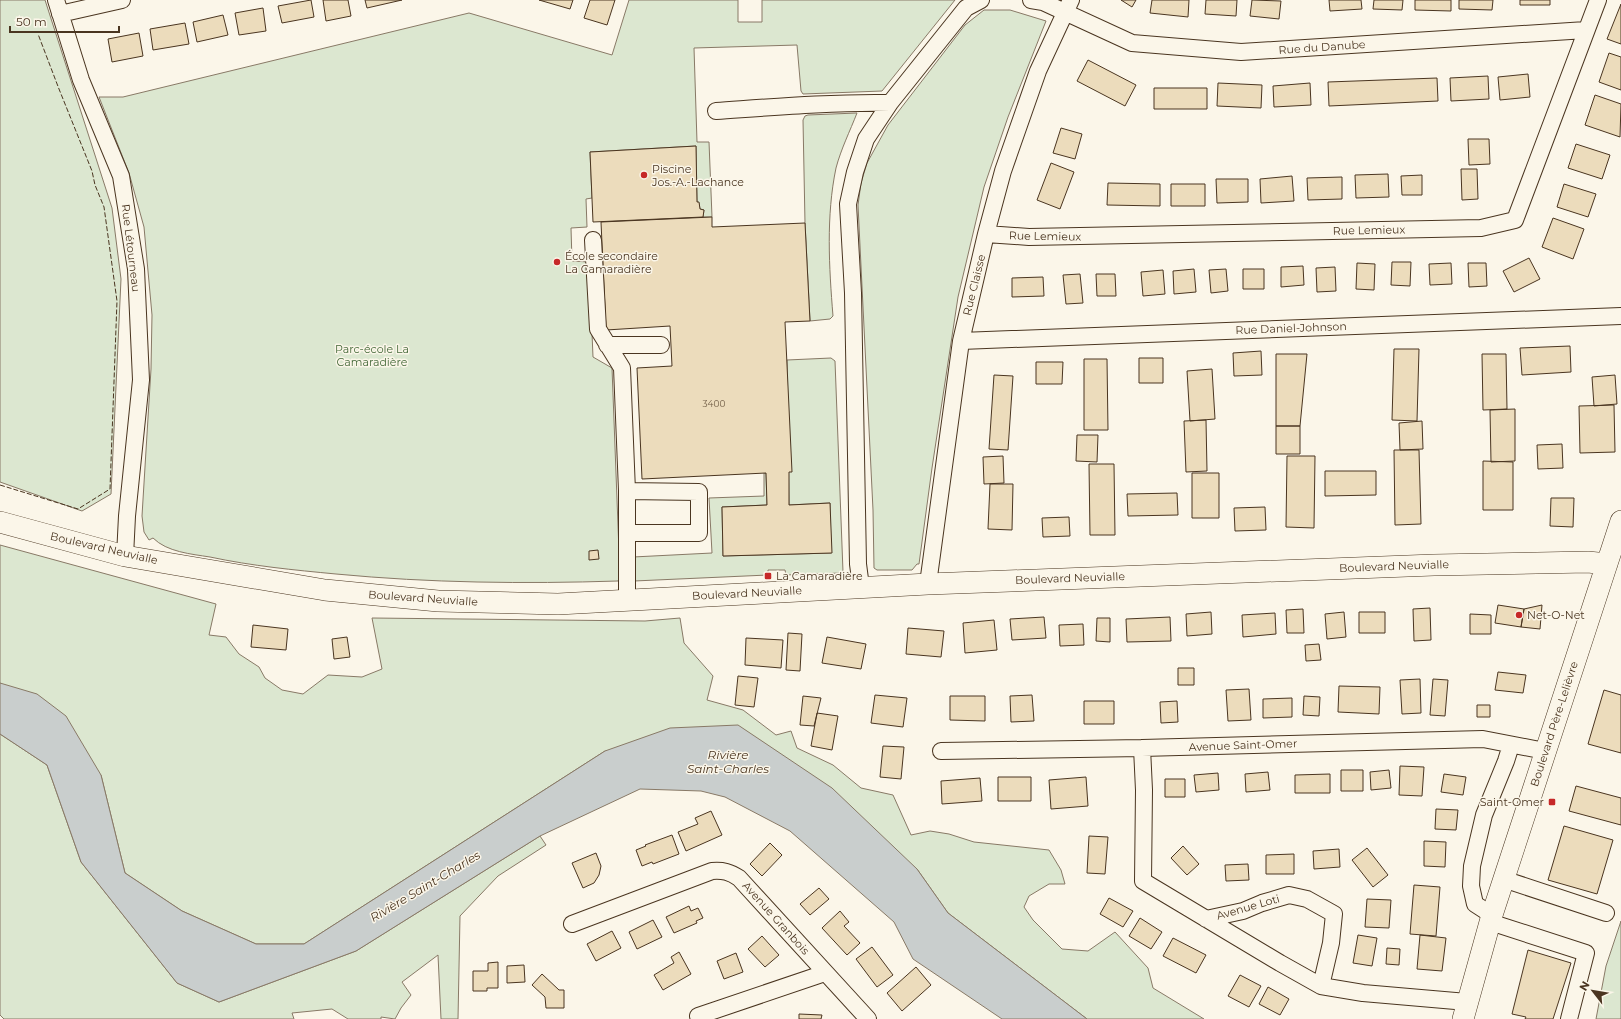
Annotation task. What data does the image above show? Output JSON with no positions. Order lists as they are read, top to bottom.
{
  "streets": {
    "main road": ["Boulevard Neuvialle", "Boulevard Père-Lelièvre"],
    "street": [
      "Rue du Danube",
      "Rue Lemieux",
      "Rue Létourneau",
      "Rue Claisse",
      "Rue Daniel-Johnson",
      "Avenue Saint-Omer",
      "Avenue Loti",
      "Avenue Granbois"
    ]
  },
  "crossings": [
    ["Rue du Danube", "Rue Lemieux"],
    ["Rue du Danube", "Rue Claisse"],
    ["Rue Lemieux", "Rue Claisse"],
    ["Rue Létourneau", "Boulevard Neuvialle"],
    ["Rue Claisse", "Rue Daniel-Johnson"],
    ["Rue Claisse", "Boulevard Neuvialle"],
    ["Boulevard Neuvialle", "Boulevard Père-Lelièvre"],
    ["Boulevard Père-Lelièvre", "Avenue Saint-Omer"],
    ["Boulevard Père-Lelièvre", "Avenue Loti"],
    ["Avenue Saint-Omer", "Avenue Loti"]
  ],
  "water": ["Rivière Saint-Charles"],
  "parks": ["Parc-école La Camaradière"],
  "places": {
    "other": ["Piscine Jos.-A.-Lachance", "École secondaire La Camaradière", "Net-O-Net"],
    "transit": ["La Camaradière", "Saint-Omer"]
  },
  "house_numbers": ["3400"],
  "scale_bar": "50 m",
  "north": "top left"
}
